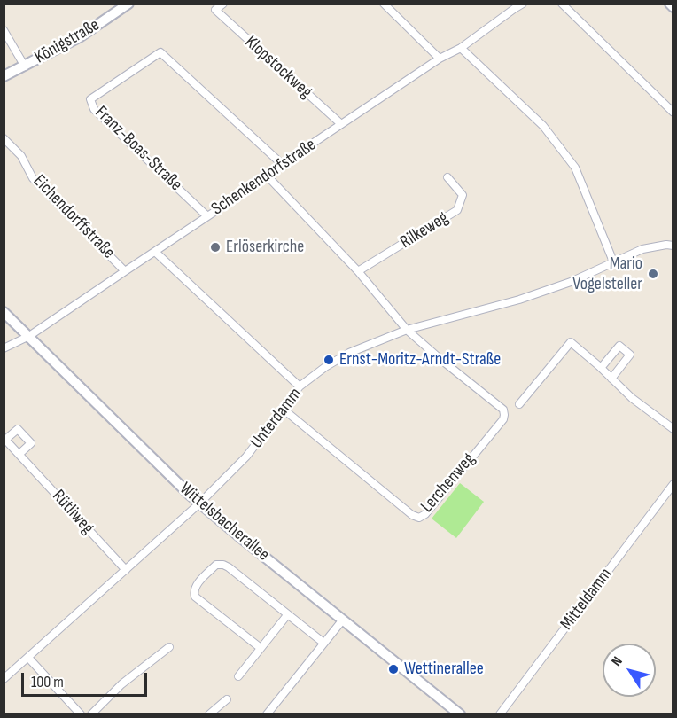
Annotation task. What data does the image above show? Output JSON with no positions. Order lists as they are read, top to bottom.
{
  "streets": {
    "street": [
      "Königstraße",
      "Klopstockweg",
      "Franz-Boas-Straße",
      "Schenkendorfstraße",
      "Eichendorffstraße",
      "Rilkeweg",
      "Unterdamm",
      "Lerchenweg",
      "Rütliweg",
      "Wittelsbacherallee",
      "Mitteldamm"
    ]
  },
  "crossings": [
    ["Klopstockweg", "Schenkendorfstraße"],
    ["Franz-Boas-Straße", "Schenkendorfstraße"],
    ["Schenkendorfstraße", "Eichendorffstraße"],
    ["Schenkendorfstraße", "Wittelsbacherallee"],
    ["Unterdamm", "Lerchenweg"],
    ["Unterdamm", "Rütliweg"],
    ["Unterdamm", "Wittelsbacherallee"]
  ],
  "places": [
    "Erlöserkirche",
    "Mario Vogelsteller",
    "Ernst-Moritz-Arndt-Straße",
    "Wettinerallee"
  ],
  "scale_bar": "100 m",
  "north": "top left"
}
